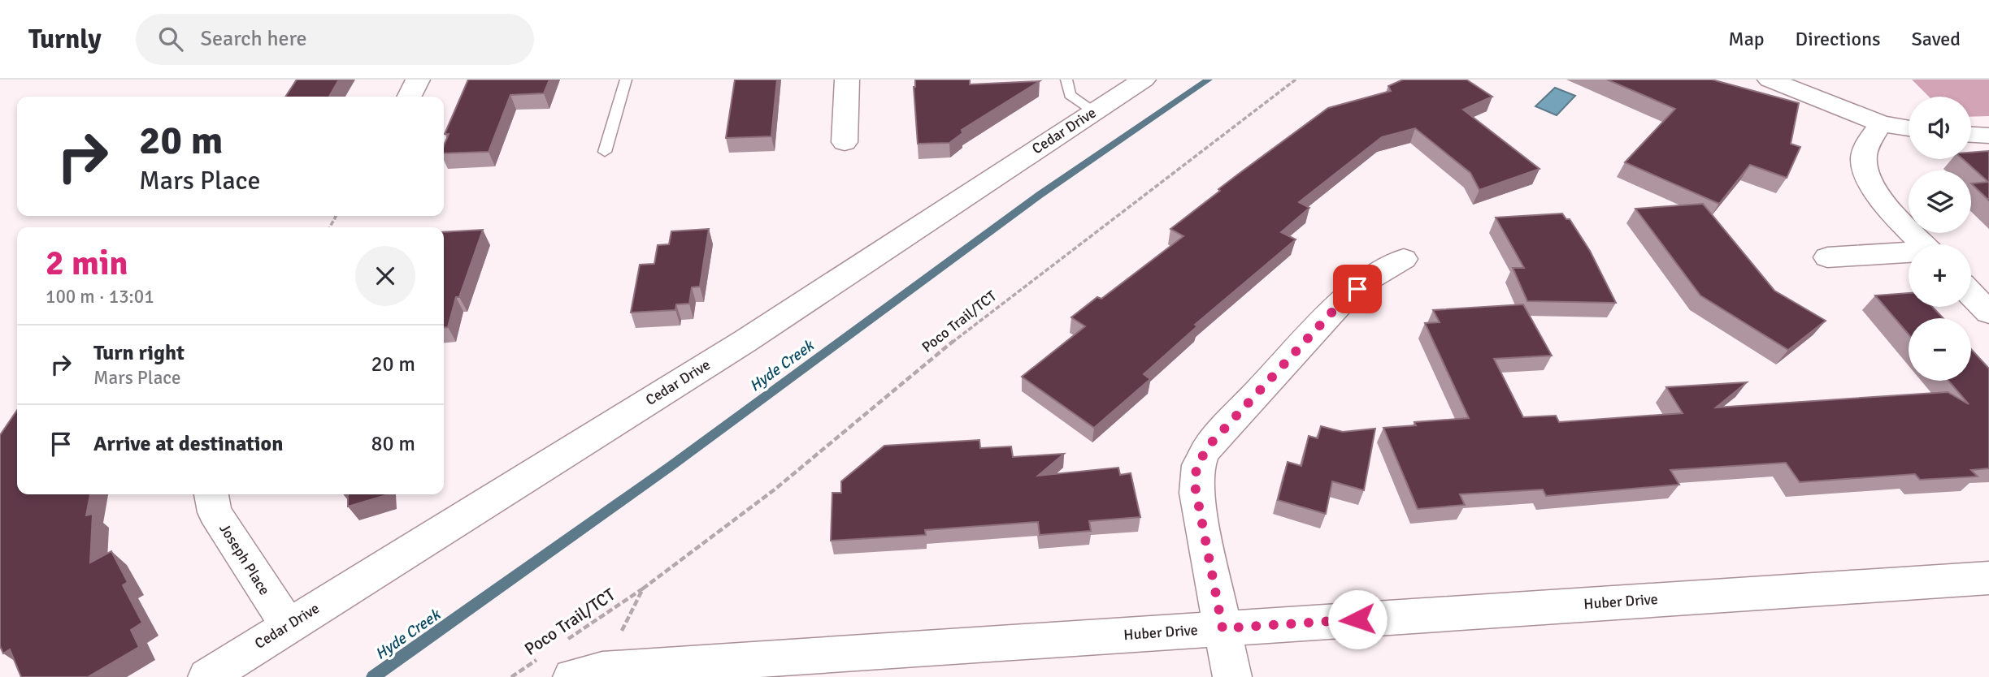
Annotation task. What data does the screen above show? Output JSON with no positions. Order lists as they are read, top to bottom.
{
  "streets": {
    "street": ["Cedar Drive", "Joseph Place", "Huber Drive"],
    "path": ["Poco Trail/TCT"]
  },
  "crossings": [
    ["Cedar Drive", "Joseph Place"],
    ["Poco Trail/TCT", "Huber Drive"]
  ],
  "water": ["Hyde Creek"],
  "page": {
    "header": "Turnly",
    "search": "Search here",
    "nav": ["Map", "Directions", "Saved"],
    "map_buttons": ["+", "−"],
    "turn": ["20 m", "Mars Place"],
    "heading": ["2 min", "100 m · 13:01"],
    "list": [
      {
        "name": "Turn right",
        "note": "Mars Place",
        "value": "20 m"
      },
      {
        "name": "Arrive at destination",
        "value": "80 m"
      }
    ]
  }
}
